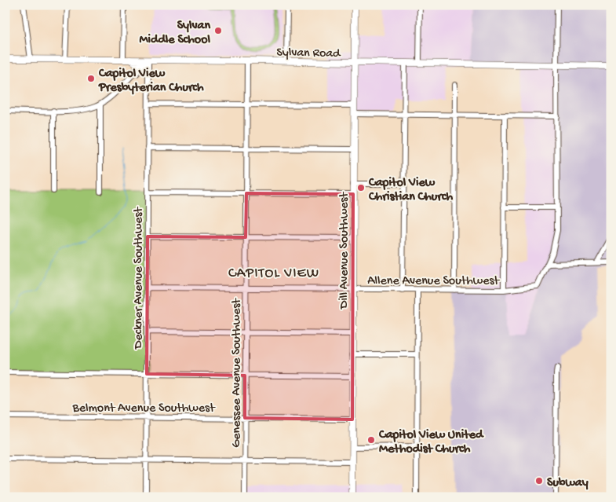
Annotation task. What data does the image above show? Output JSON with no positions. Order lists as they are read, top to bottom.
{
  "streets": {
    "main road": ["Sylvan Road", "Dill Avenue Southwest"],
    "street": [
      "Deckner Avenue Southwest",
      "Allene Avenue Southwest",
      "Genessee Avenue Southwest",
      "Belmont Avenue Southwest"
    ]
  },
  "crossings": [
    ["Sylvan Road", "Dill Avenue Southwest"],
    ["Sylvan Road", "Deckner Avenue Southwest"],
    ["Sylvan Road", "Genessee Avenue Southwest"],
    ["Dill Avenue Southwest", "Allene Avenue Southwest"],
    ["Dill Avenue Southwest", "Belmont Avenue Southwest"],
    ["Deckner Avenue Southwest", "Allene Avenue Southwest"],
    ["Deckner Avenue Southwest", "Belmont Avenue Southwest"],
    ["Allene Avenue Southwest", "Genessee Avenue Southwest"],
    ["Genessee Avenue Southwest", "Belmont Avenue Southwest"]
  ],
  "districts": ["CAPITOL VIEW"],
  "places": [
    "Sylvan Middle School",
    "Capitol View Presbyterian Church",
    "Capitol View Christian Church",
    "Capitol View United Methodist Church",
    "Subway"
  ]
}
